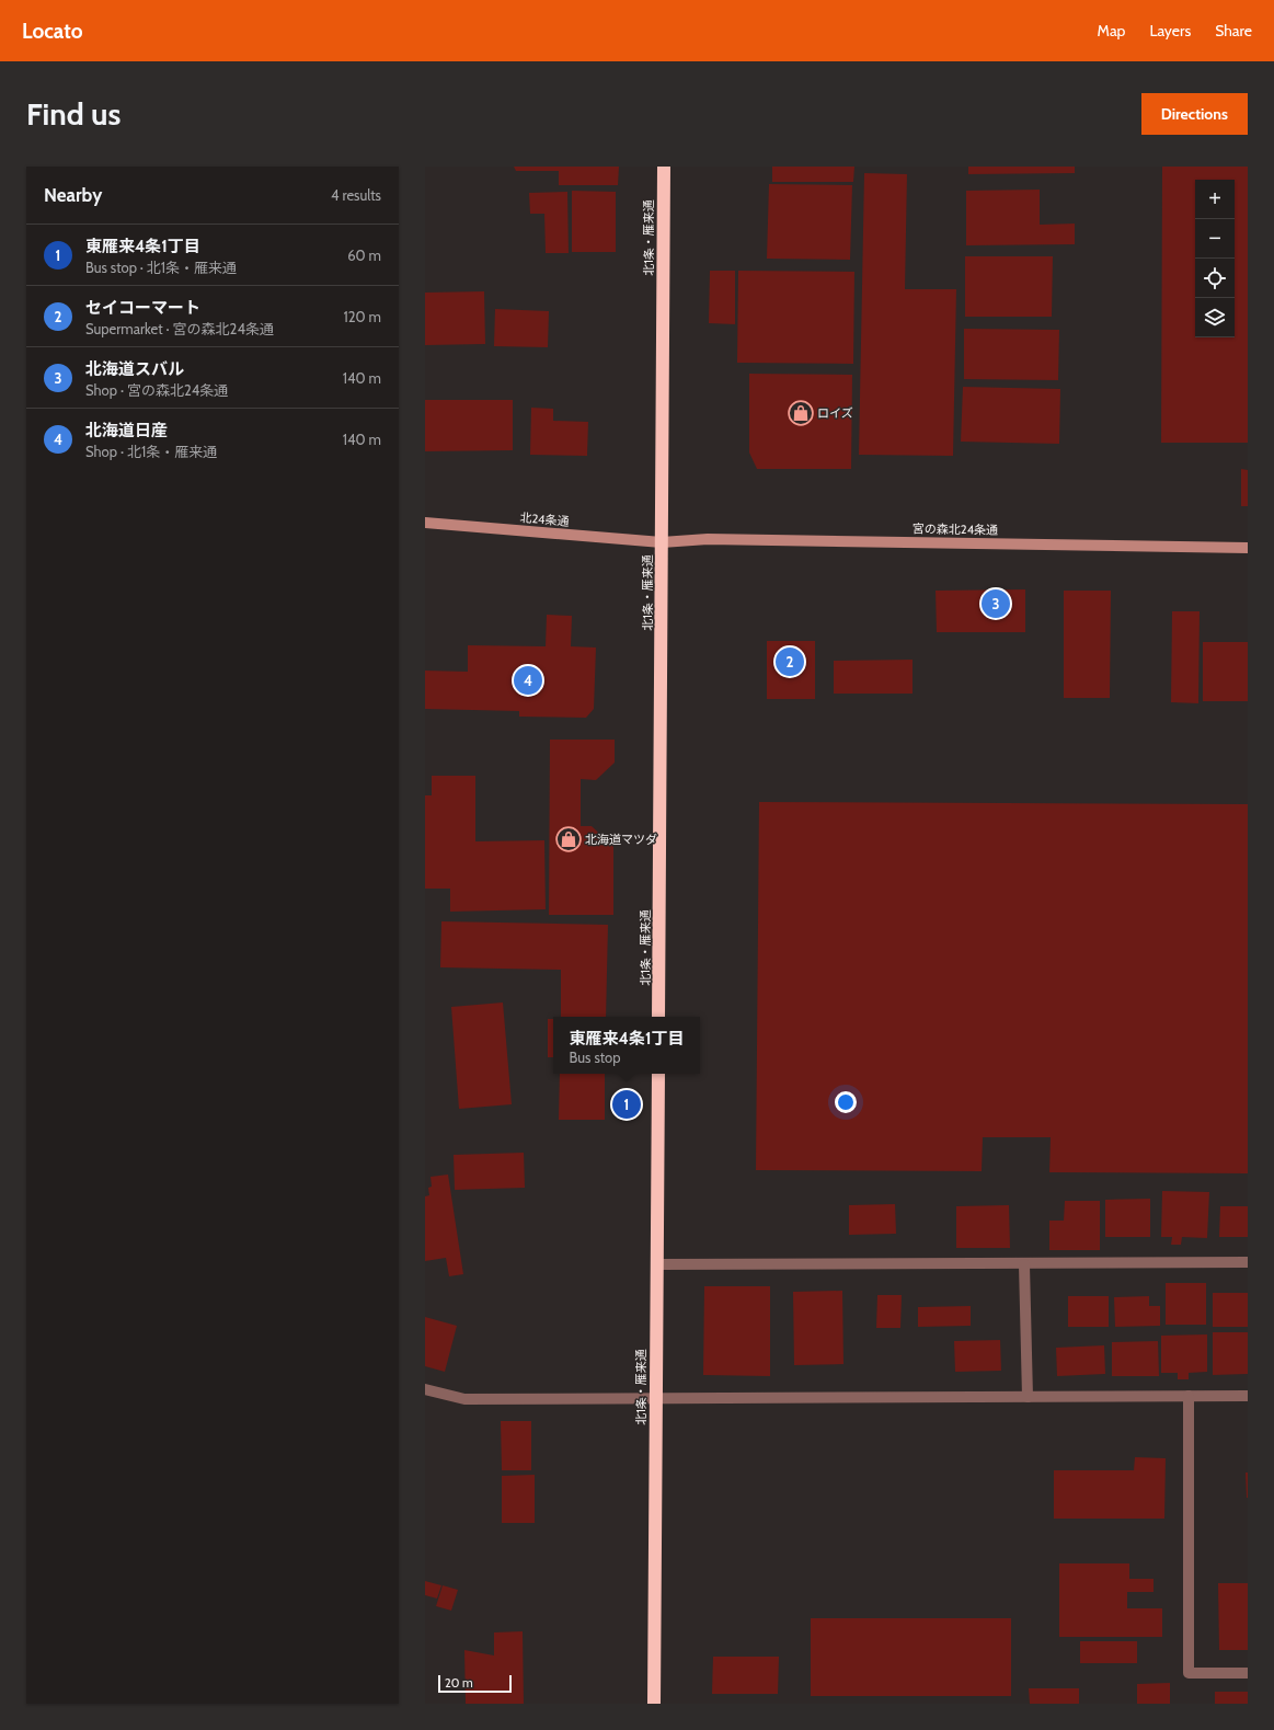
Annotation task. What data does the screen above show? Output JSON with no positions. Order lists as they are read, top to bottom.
{
  "streets": {
    "highway": ["北1条・雁来通"],
    "street": ["北24条通", "宮の森北24条通"]
  },
  "crossings": [
    ["北1条・雁来通", "北24条通"],
    ["北1条・雁来通", "宮の森北24条通"],
    ["北24条通", "宮の森北24条通"]
  ],
  "places": {
    "shop": ["ロイズ", "北海道マツダ"]
  },
  "scale_bar": "20 m",
  "page": {
    "header": "Locato",
    "nav": ["Map", "Layers", "Share"],
    "buttons": "Directions",
    "title": "Find us",
    "heading": ["Nearby", "4 results"],
    "map_buttons": ["+", "−"],
    "list": [
      {
        "mark": "1",
        "name": "東雁来4条1丁目",
        "note": "Bus stop · 北1条・雁来通",
        "value": "60 m"
      },
      {
        "mark": "2",
        "name": "セイコーマート",
        "note": "Supermarket · 宮の森北24条通",
        "value": "120 m"
      },
      {
        "mark": "3",
        "name": "北海道スバル",
        "note": "Shop · 宮の森北24条通",
        "value": "140 m"
      },
      {
        "mark": "4",
        "name": "北海道日産",
        "note": "Shop · 北1条・雁来通",
        "value": "140 m"
      }
    ],
    "pins": [
      "3",
      "2",
      "4",
      "1"
    ],
    "popup": ["東雁来4条1丁目", "Bus stop"],
    "scale": "20 m"
  }
}
